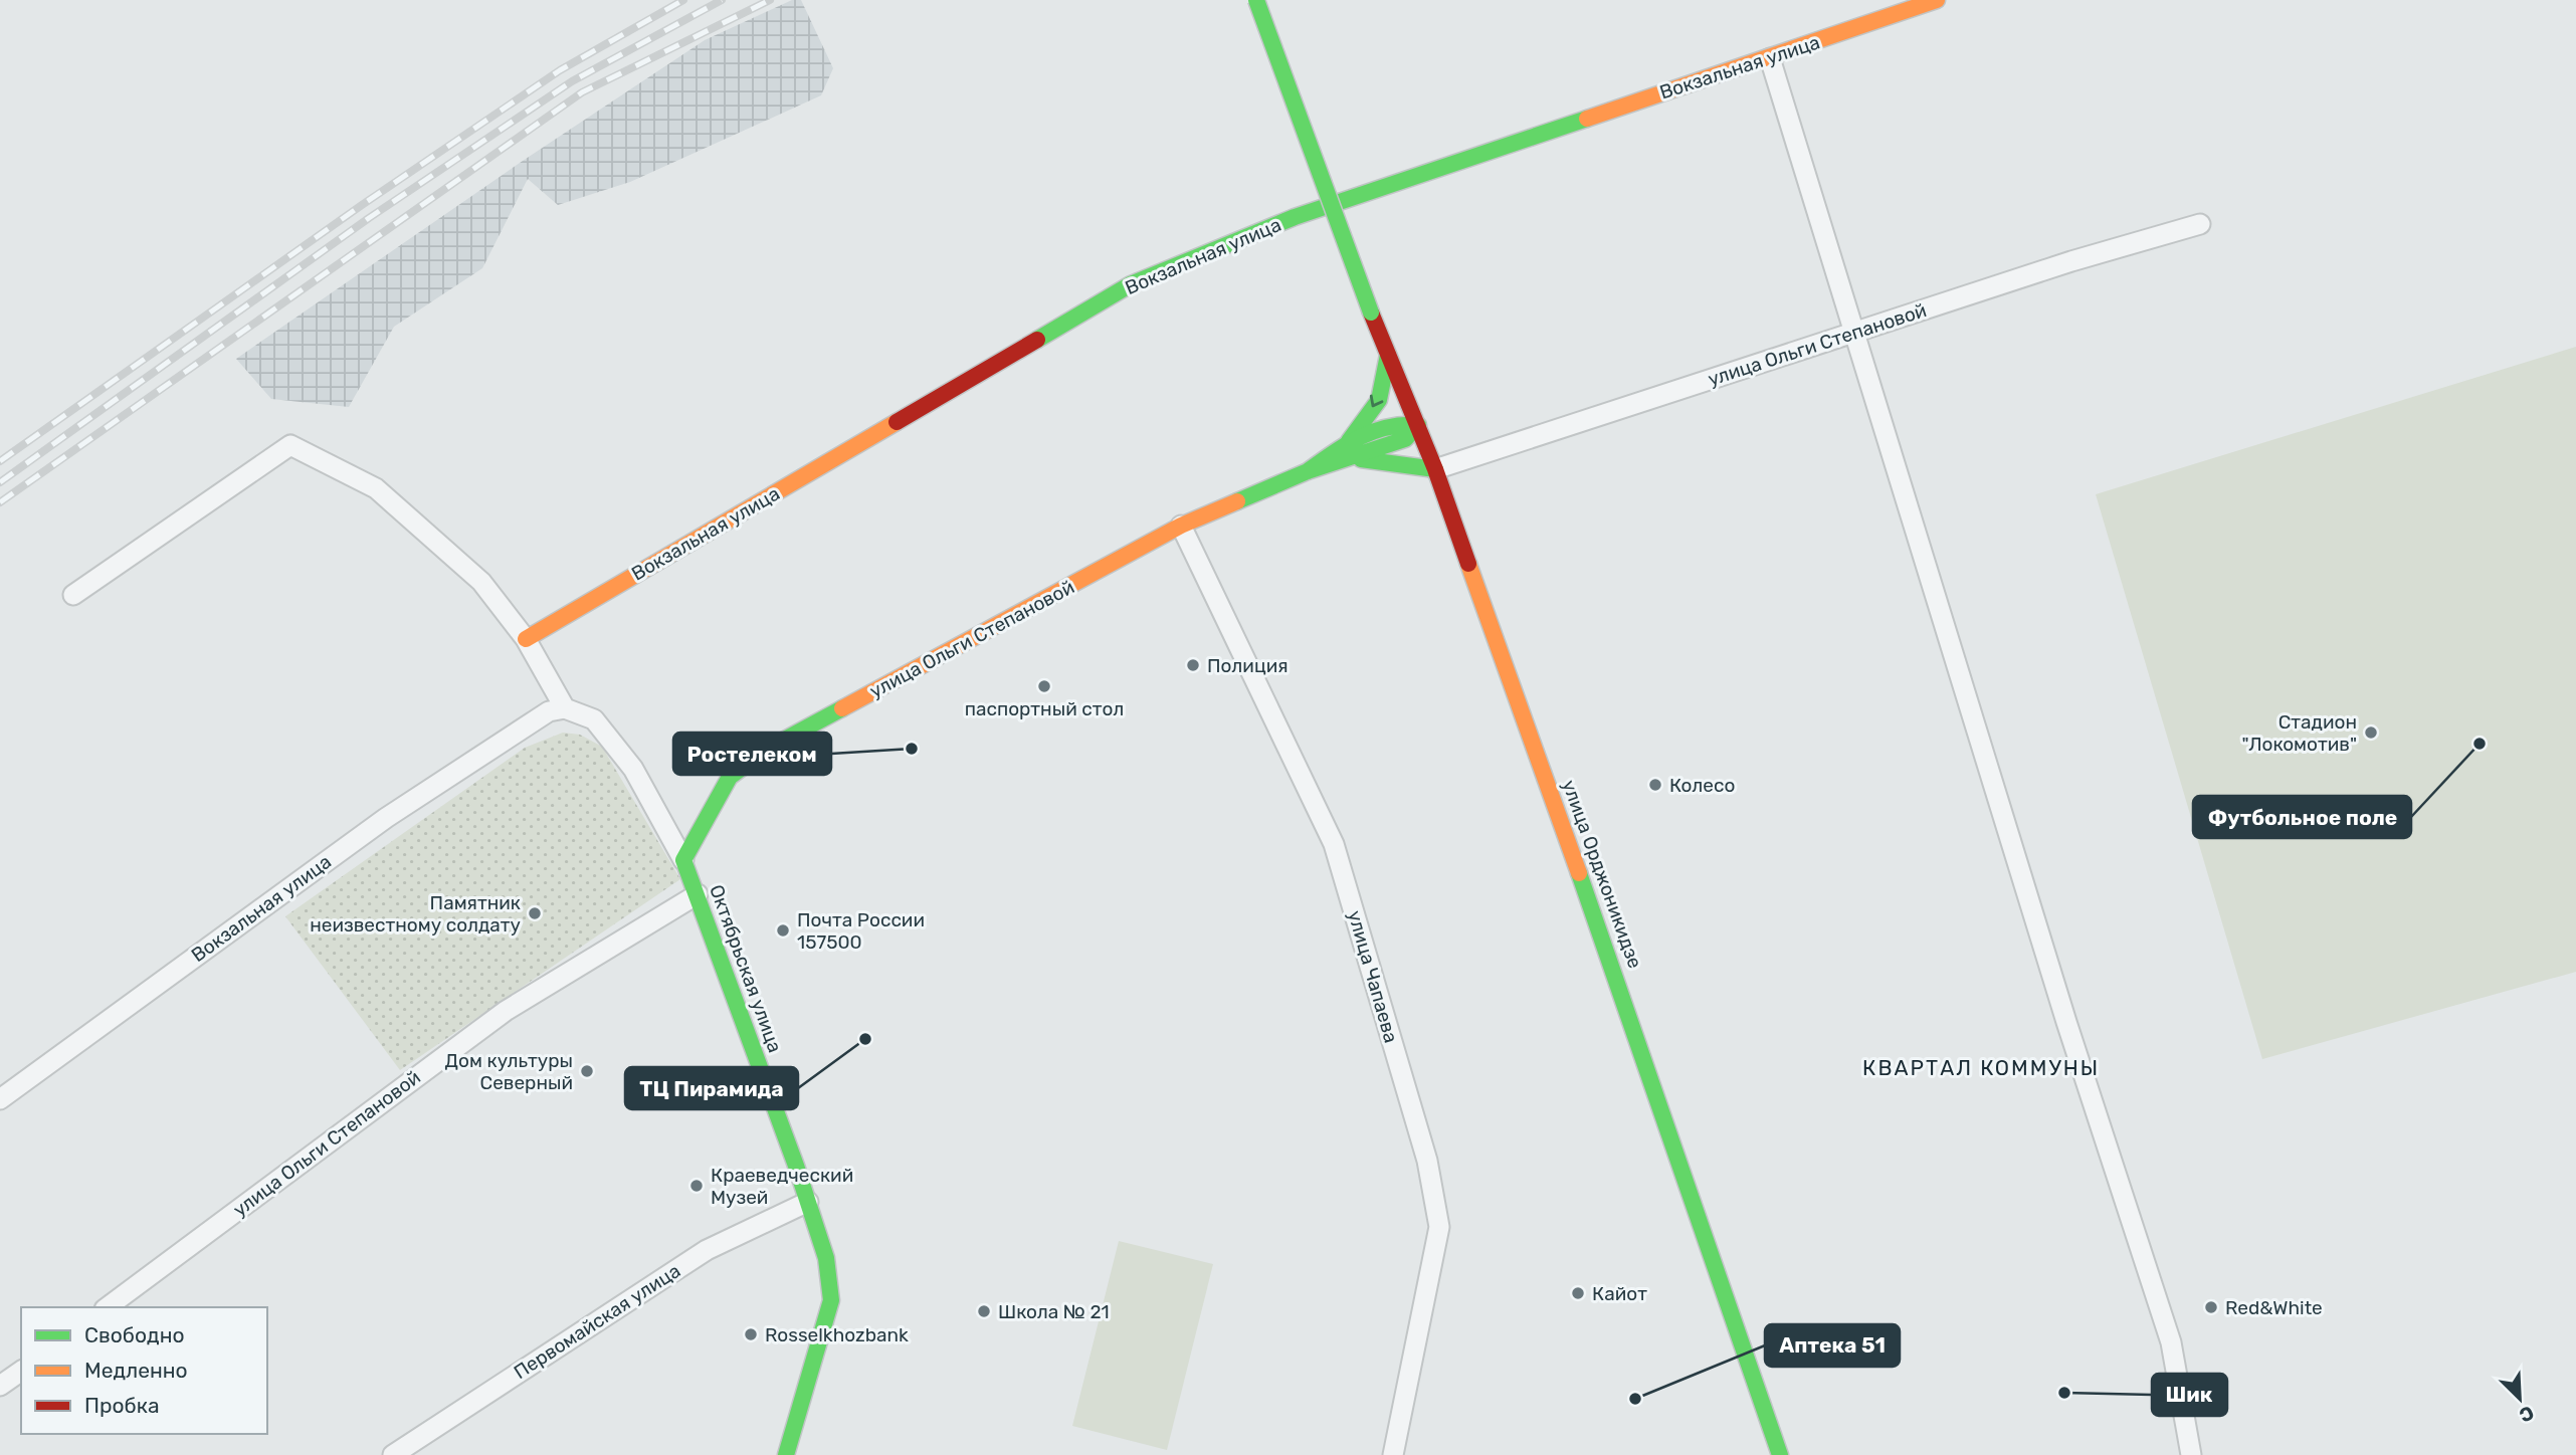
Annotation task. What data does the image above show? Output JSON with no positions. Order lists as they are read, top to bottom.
{
  "streets": {
    "main road": [
      "Вокзальная улица",
      "улица Ольги Степановой",
      "улица Орджоникидзе",
      "Октябрьская улица"
    ],
    "street": ["улица Чапаева", "Первомайская улица"]
  },
  "crossings": [
    ["улица Ольги Степановой", "улица Орджоникидзе"],
    ["улица Ольги Степановой", "Октябрьская улица"],
    ["улица Ольги Степановой", "улица Чапаева"],
    ["Октябрьская улица", "Первомайская улица"]
  ],
  "districts": ["КВАРТАЛ КОММУНЫ"],
  "places": [
    "Полиция",
    "паспортный стол",
    "Стадион \"Локомотив\"",
    "Футбольное поле",
    "Ростелеком",
    "Колесо",
    "Памятник неизвестному солдату",
    "Почта России 157500",
    "ТЦ Пирамида",
    "Дом культуры Северный",
    "Краеведческий Музей",
    "Кайот",
    "Red&White",
    "Школа № 21",
    "Rosselkhozbank",
    "Шик",
    "Аптека 51"
  ],
  "legend": ["Свободно", "Медленно", "Пробка"],
  "north": "bottom right"
}
